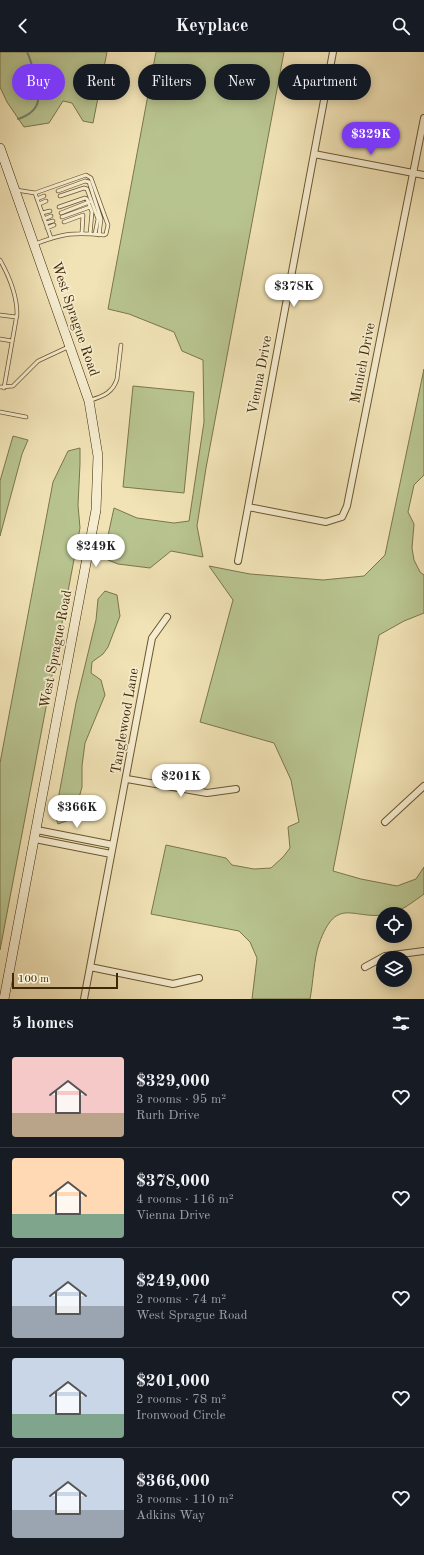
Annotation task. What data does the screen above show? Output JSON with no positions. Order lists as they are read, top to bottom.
{
  "streets": {
    "street": [
      "West Sprague Road",
      "Munich Drive",
      "Vienna Drive",
      "Tanglewood Lane"
    ]
  },
  "crossings": [
    ["Munich Drive", "Vienna Drive"]
  ],
  "scale_bar": "100 m",
  "page": {
    "header": "Keyplace",
    "chip": [
      "Buy",
      "Rent",
      "Filters",
      "New",
      "Apartment"
    ],
    "price": [
      "$329K",
      "$378K",
      "$249K",
      "$201K",
      "$366K"
    ],
    "scale": "100 m",
    "heading": "5 homes",
    "list": [
      {
        "name": "$329,000",
        "note": "3 rooms · 95 m² · Rurh Drive"
      },
      {
        "name": "$378,000",
        "note": "4 rooms · 116 m² · Vienna Drive"
      },
      {
        "name": "$249,000",
        "note": "2 rooms · 74 m² · West Sprague Road"
      },
      {
        "name": "$201,000",
        "note": "2 rooms · 78 m² · Ironwood Circle"
      },
      {
        "name": "$366,000",
        "note": "3 rooms · 110 m² · Adkins Way"
      }
    ]
  }
}
